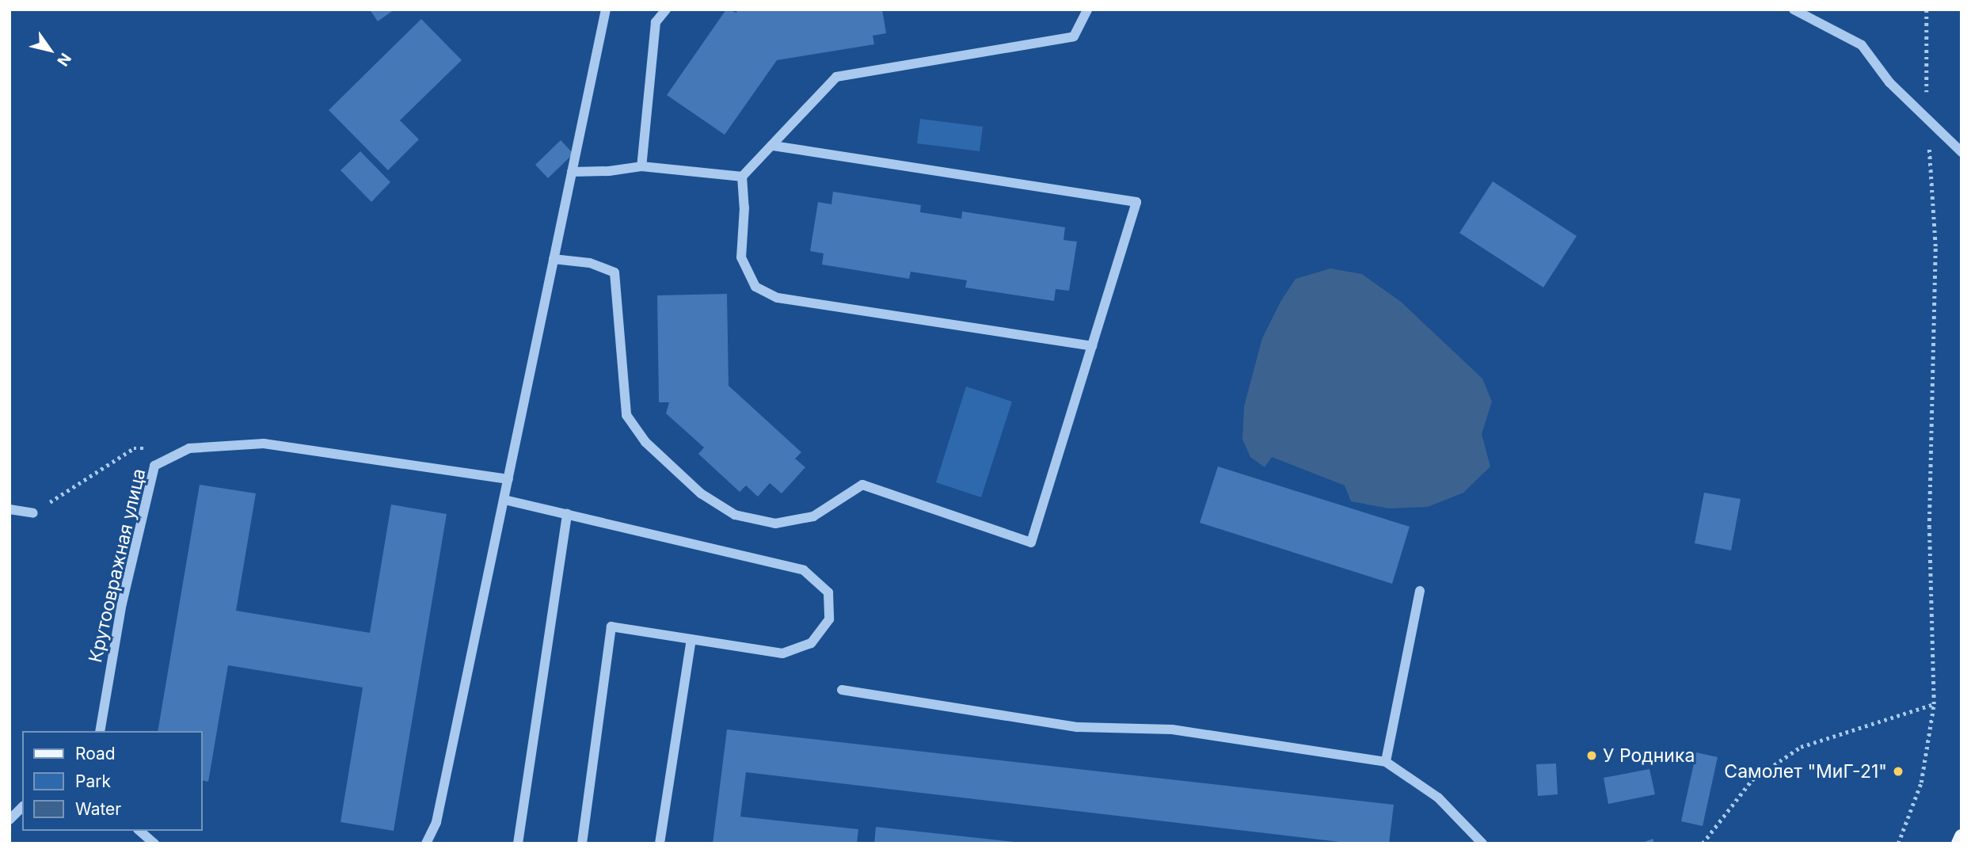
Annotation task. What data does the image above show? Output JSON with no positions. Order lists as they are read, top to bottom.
{
  "streets": {
    "street": ["Крутоовражная улица"]
  },
  "places": ["У Родника", "Самолет \"МиГ-21\""],
  "legend": ["Road", "Park", "Water"],
  "north": "bottom right"
}
